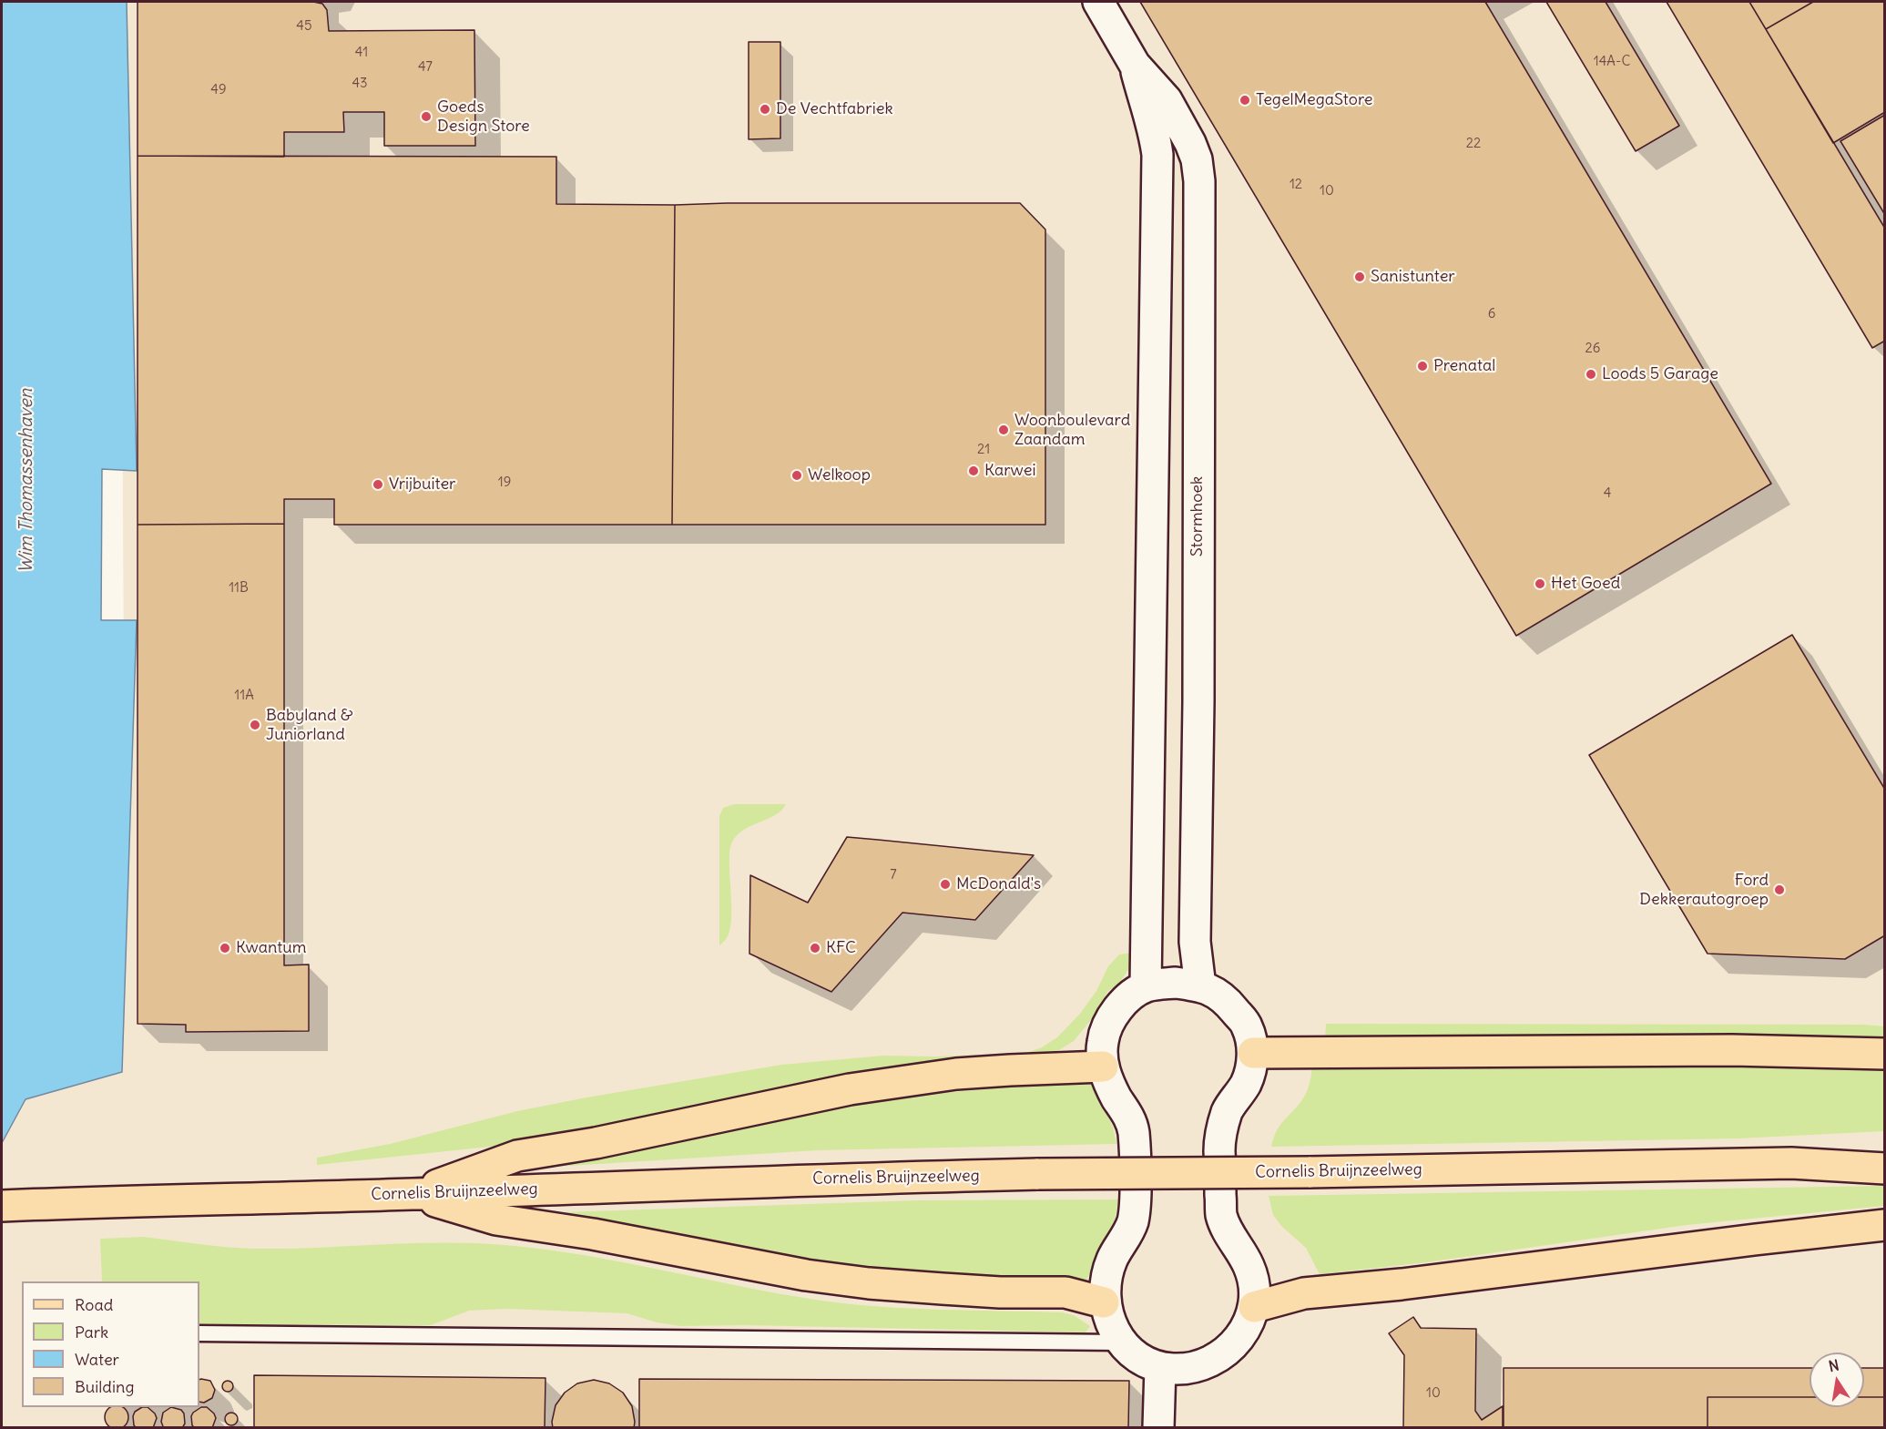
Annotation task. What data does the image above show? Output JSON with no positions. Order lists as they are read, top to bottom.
{
  "streets": {
    "main road": ["Cornelis Bruijnzeelweg"],
    "street": ["Stormhoek"]
  },
  "water": ["Wim Thomassenhaven"],
  "places": [
    "TegelMegaStore",
    "De Vechtfabriek",
    "Goeds Design Store",
    "Sanistunter",
    "Prenatal",
    "Loods 5 Garage",
    "Woonboulevard Zaandam",
    "Karwei",
    "Welkoop",
    "Vrijbuiter",
    "Het Goed",
    "Babyland & Juniorland",
    "McDonald's",
    "Ford Dekkerautogroep",
    "Kwantum",
    "KFC"
  ],
  "house_numbers": [
    "45",
    "41",
    "14A-C",
    "47",
    "43",
    "49",
    "22",
    "12",
    "10",
    "6",
    "26",
    "21",
    "19",
    "4",
    "11B",
    "11A",
    "7",
    "10"
  ],
  "legend": [
    "Road",
    "Park",
    "Water",
    "Building"
  ],
  "north": "top"
}
